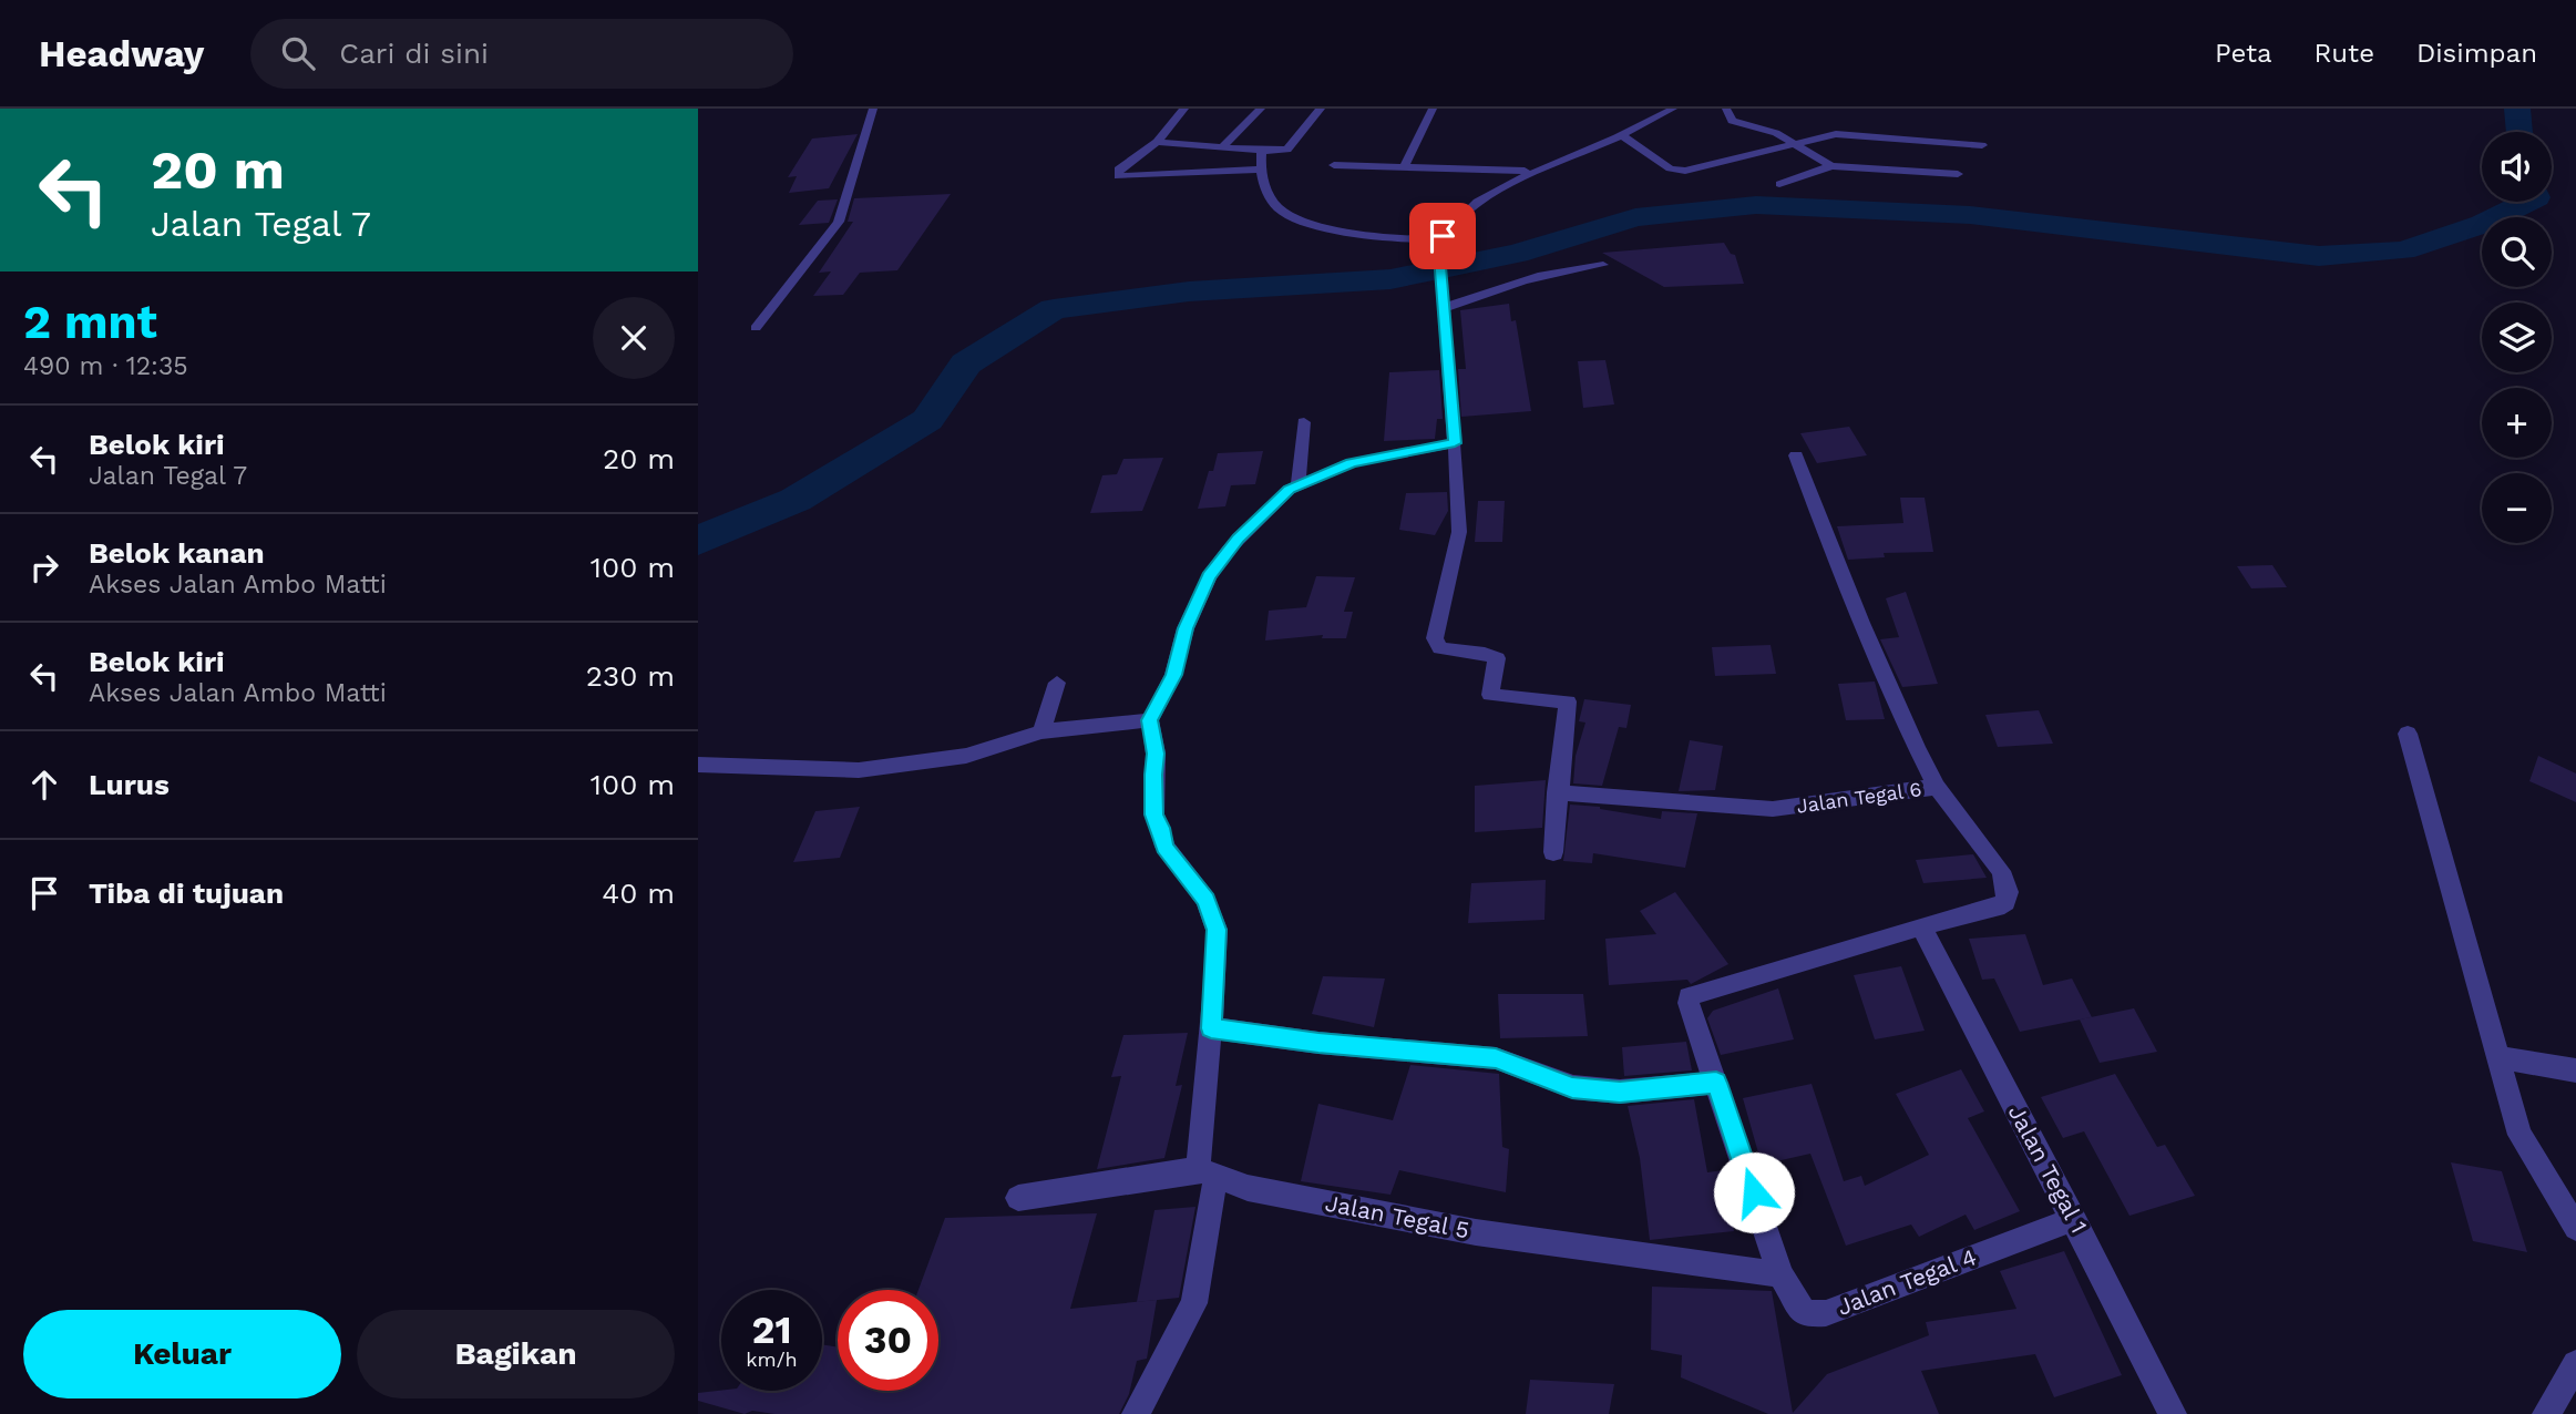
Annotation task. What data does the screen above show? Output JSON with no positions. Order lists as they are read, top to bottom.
{
  "streets": {
    "street": [
      "Jalan Tegal 6",
      "Jalan Tegal 1",
      "Jalan Tegal 5",
      "Jalan Tegal 4"
    ]
  },
  "crossings": [
    ["Jalan Tegal 6", "Jalan Tegal 1"],
    ["Jalan Tegal 6", "Jalan Tegal 4"],
    ["Jalan Tegal 1", "Jalan Tegal 4"],
    ["Jalan Tegal 5", "Jalan Tegal 4"]
  ],
  "page": {
    "header": "Headway",
    "search": "Cari di sini",
    "nav": ["Peta", "Rute", "Disimpan"],
    "turn": ["20 m", "Jalan Tegal 7"],
    "map_buttons": ["+", "−"],
    "heading": ["2 mnt", "490 m · 12:35"],
    "list": [
      {
        "name": "Belok kiri",
        "note": "Jalan Tegal 7",
        "value": "20 m"
      },
      {
        "name": "Belok kanan",
        "note": "Akses Jalan Ambo Matti",
        "value": "100 m"
      },
      {
        "name": "Belok kiri",
        "note": "Akses Jalan Ambo Matti",
        "value": "230 m"
      },
      {
        "name": "Lurus",
        "value": "100 m"
      },
      {
        "name": "Tiba di tujuan",
        "value": "40 m"
      }
    ],
    "speed": "21 km/h",
    "limit": "30",
    "buttons": ["Keluar", "Bagikan"]
  }
}
